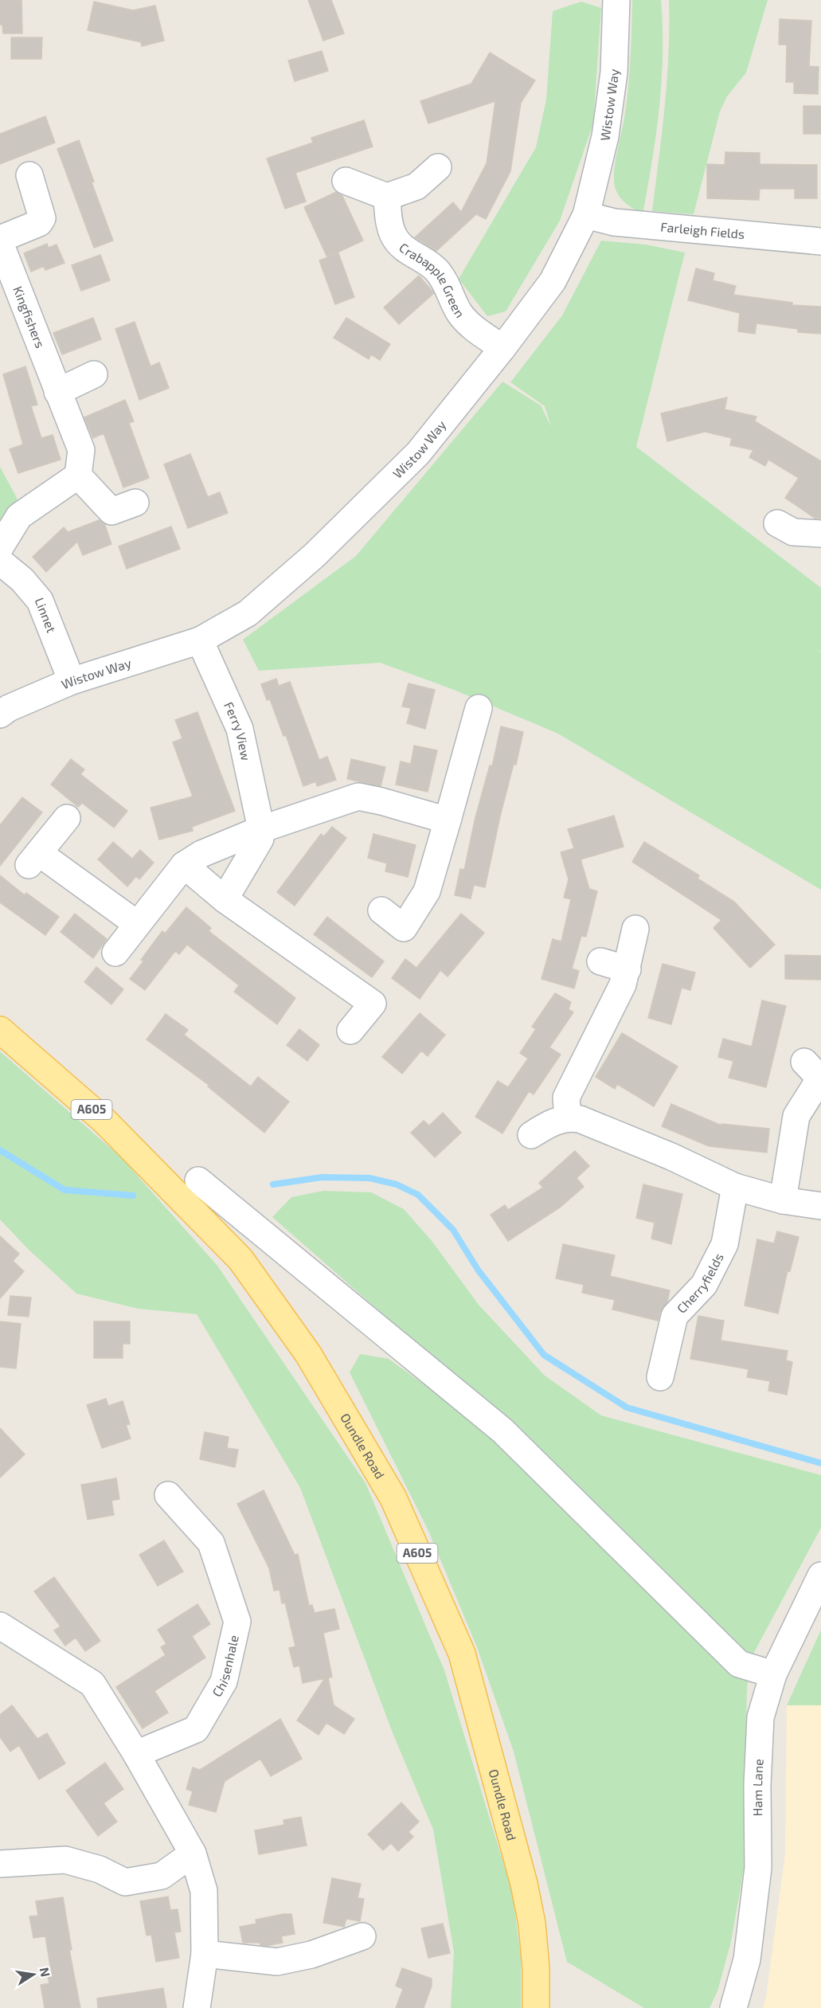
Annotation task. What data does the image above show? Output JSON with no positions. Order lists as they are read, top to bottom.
{
  "streets": {
    "main road": ["A605", "Oundle Road"],
    "street": [
      "Wistow Way",
      "Farleigh Fields",
      "Crabapple Green",
      "Kingfishers",
      "Linnet",
      "Ferry View",
      "Cherryfields",
      "Chisenhale",
      "Ham Lane"
    ]
  },
  "crossings": [
    ["Wistow Way", "Farleigh Fields"],
    ["Wistow Way", "Crabapple Green"],
    ["Wistow Way", "Linnet"],
    ["Wistow Way", "Ferry View"]
  ],
  "north": "right"
}
